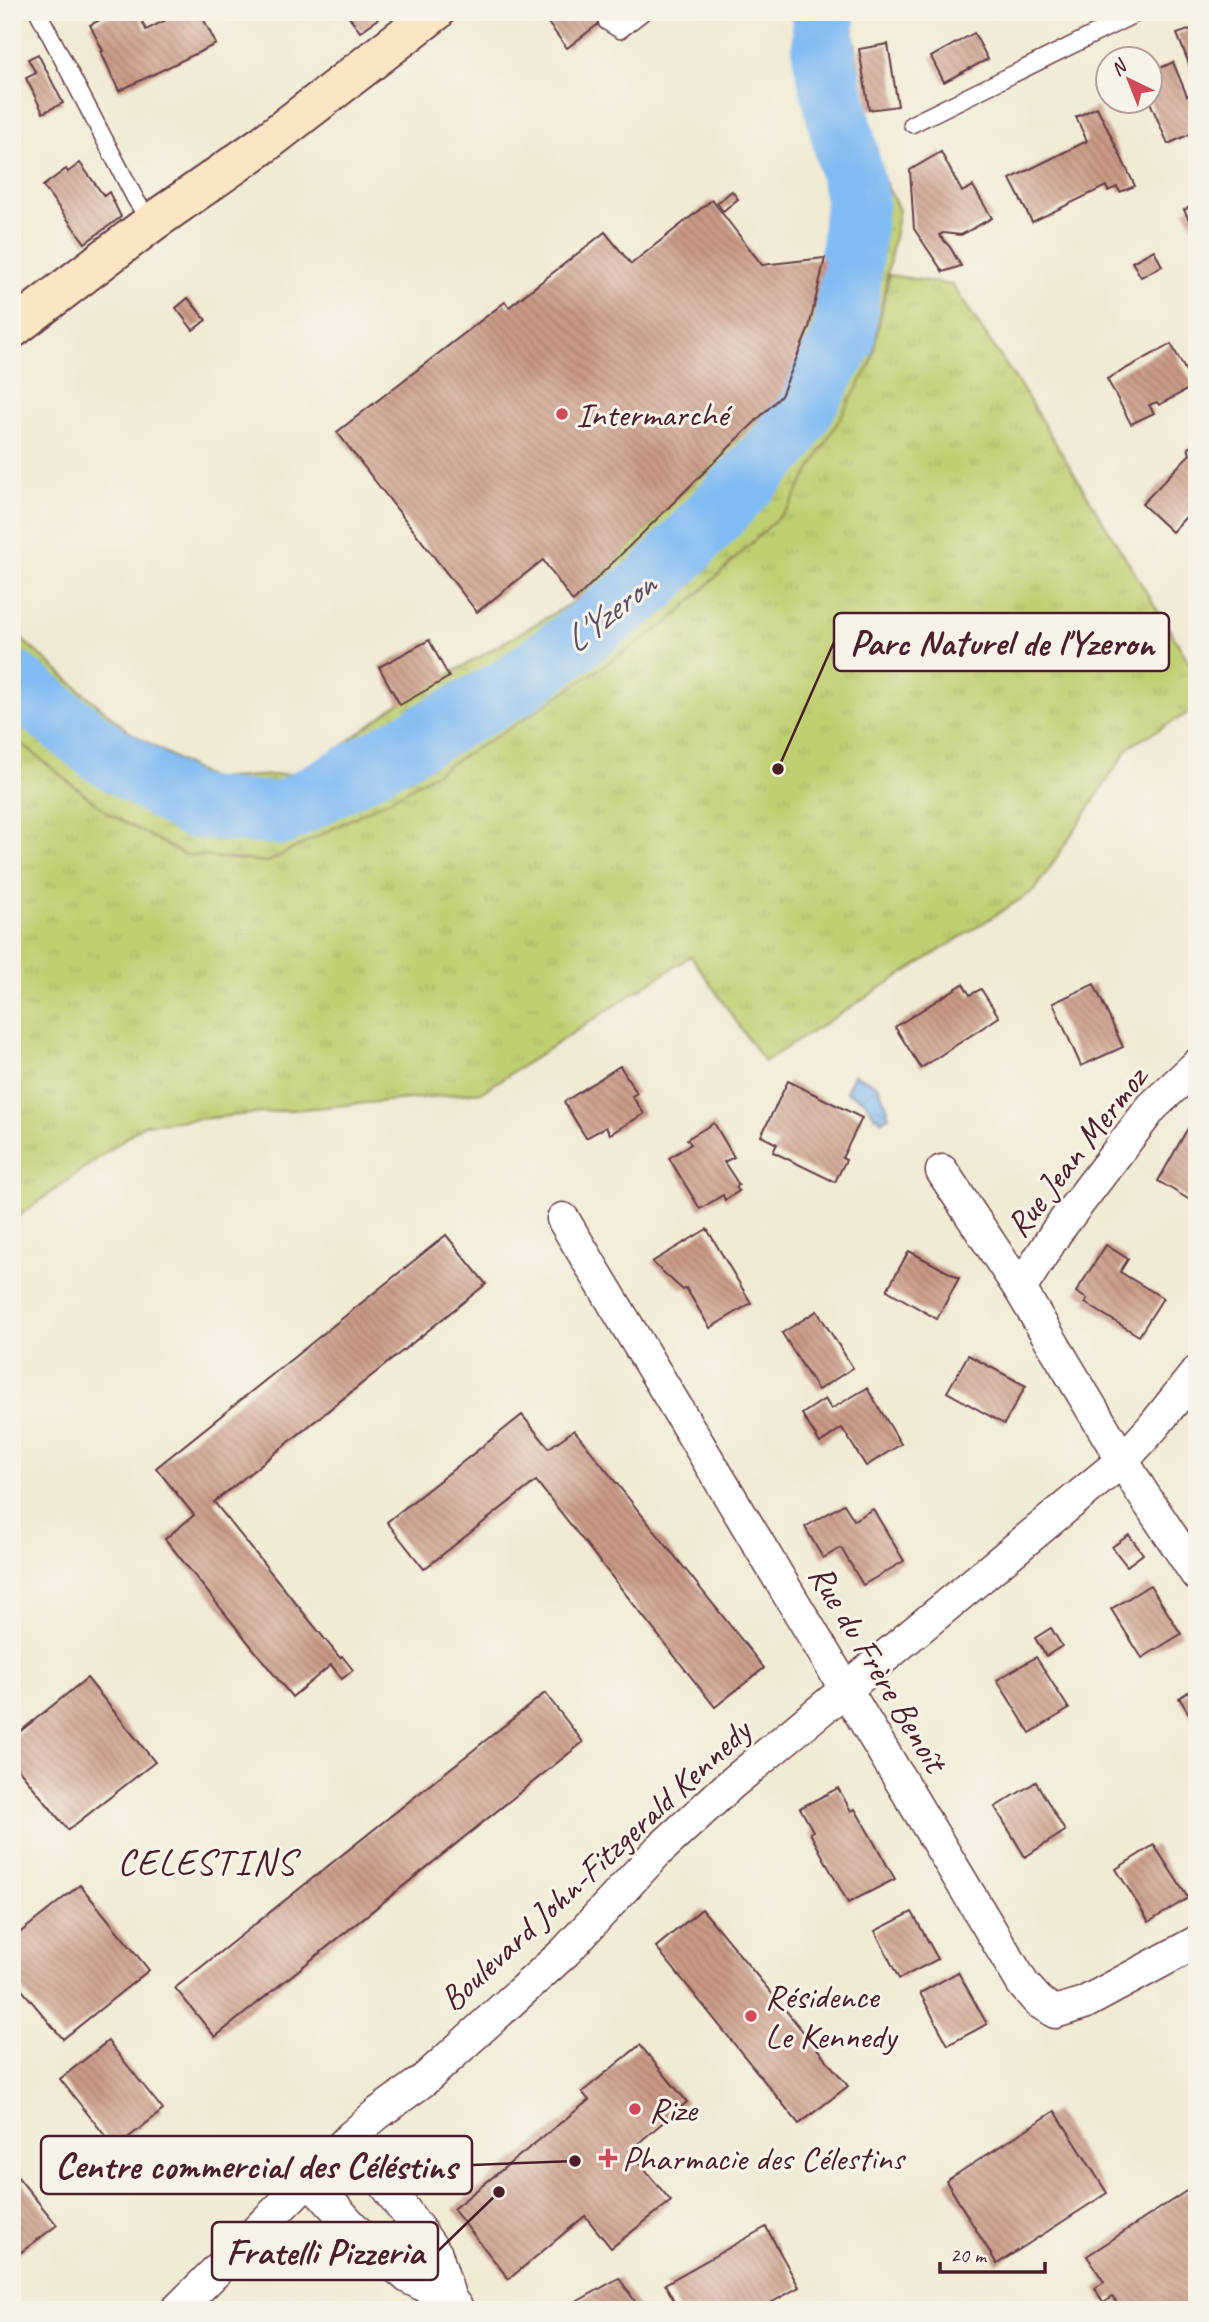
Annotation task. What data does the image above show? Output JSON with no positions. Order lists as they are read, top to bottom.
{
  "streets": {
    "street": ["Rue Jean Mermoz", "Rue du Frère Benoît", "Boulevard John-Fitzgerald Kennedy"]
  },
  "crossings": [
    ["Rue Jean Mermoz", "Boulevard John-Fitzgerald Kennedy"],
    ["Rue du Frère Benoît", "Boulevard John-Fitzgerald Kennedy"]
  ],
  "districts": ["CELESTINS"],
  "water": ["L'Yzeron"],
  "places": {
    "other": [
      "Intermarché",
      "Parc Naturel de l'Yzeron",
      "Résidence Le Kennedy",
      "Rize",
      "Centre commercial des Céléstins",
      "Fratelli Pizzeria"
    ],
    "health": ["Pharmacie des Célestins"]
  },
  "scale_bar": "20 m",
  "north": "top left"
}
